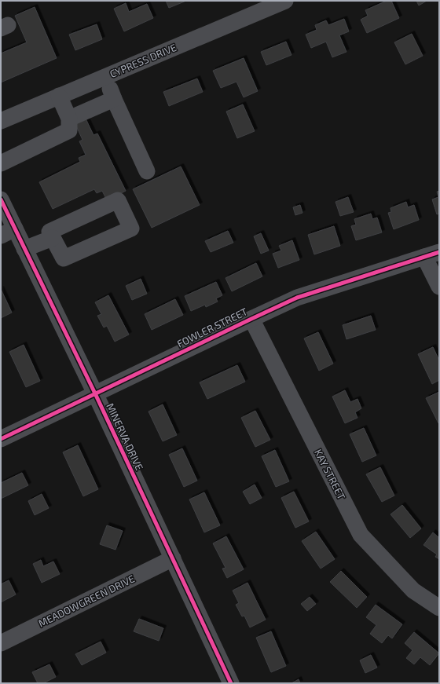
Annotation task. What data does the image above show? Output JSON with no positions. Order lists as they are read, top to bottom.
{
  "streets": {
    "street": [
      "CYPRESS DRIVE",
      "FOWLER STREET",
      "MINERVA DRIVE",
      "KAY STREET",
      "MEADOWGREEN DRIVE"
    ]
  },
  "crossings": [
    ["FOWLER STREET", "MINERVA DRIVE"],
    ["FOWLER STREET", "KAY STREET"],
    ["MINERVA DRIVE", "MEADOWGREEN DRIVE"]
  ]
}
